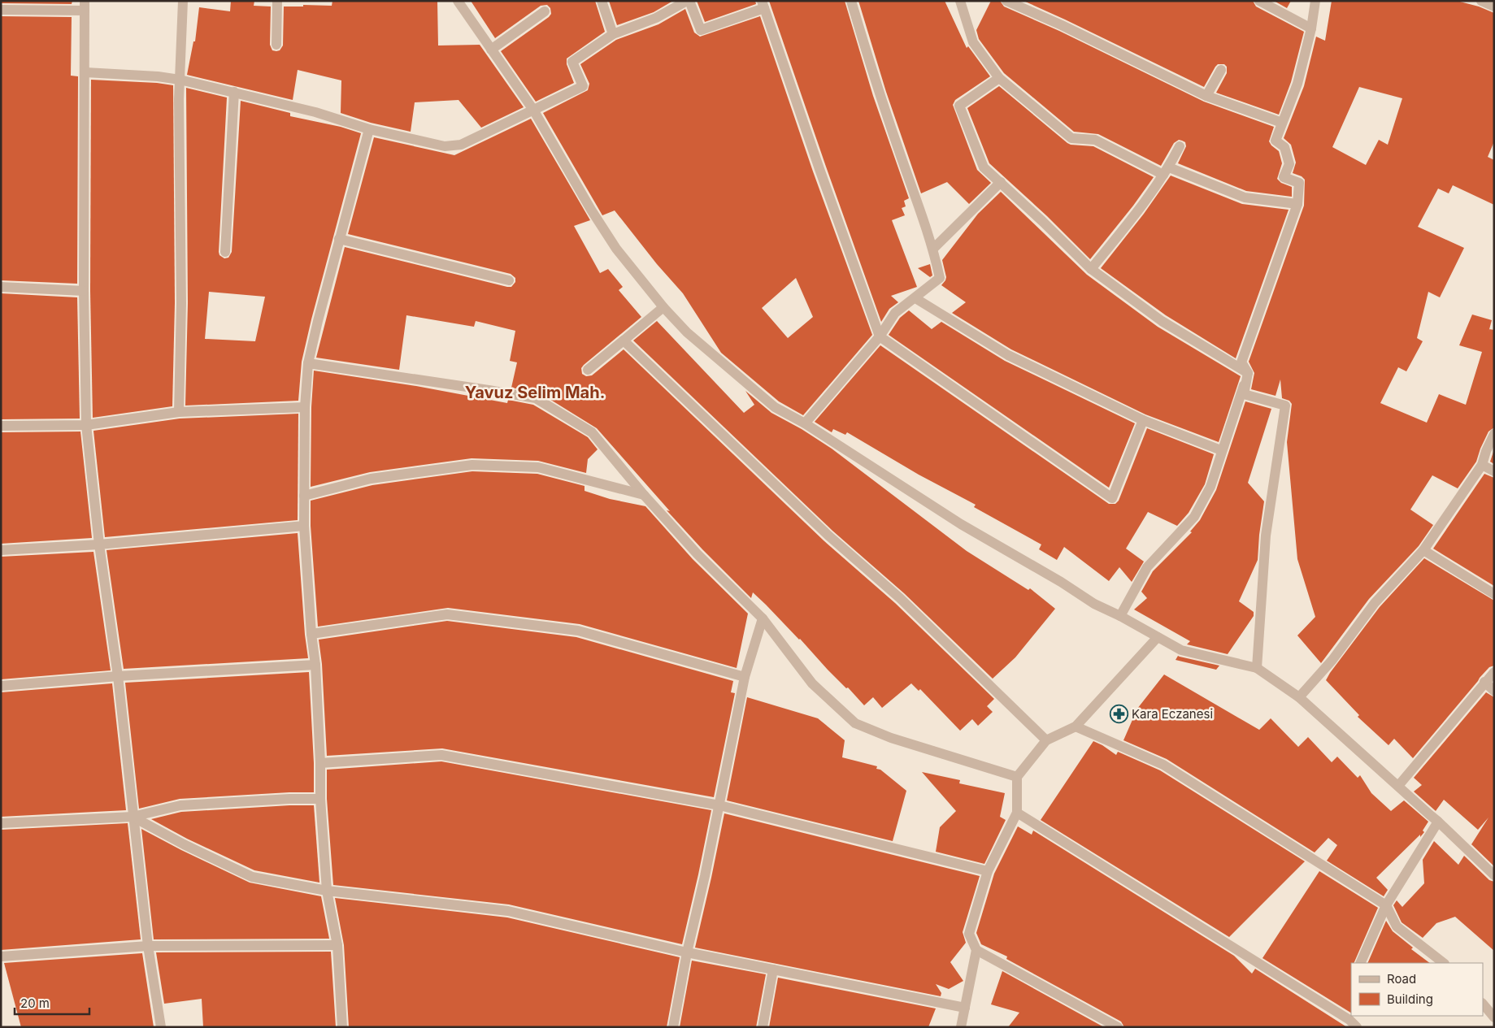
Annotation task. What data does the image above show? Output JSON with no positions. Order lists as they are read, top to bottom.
{
  "districts": ["Yavuz Selim Mah."],
  "places": {
    "pharmacy": ["Kara Eczanesi"]
  },
  "legend": ["Road", "Building"],
  "scale_bar": "20 m"
}
